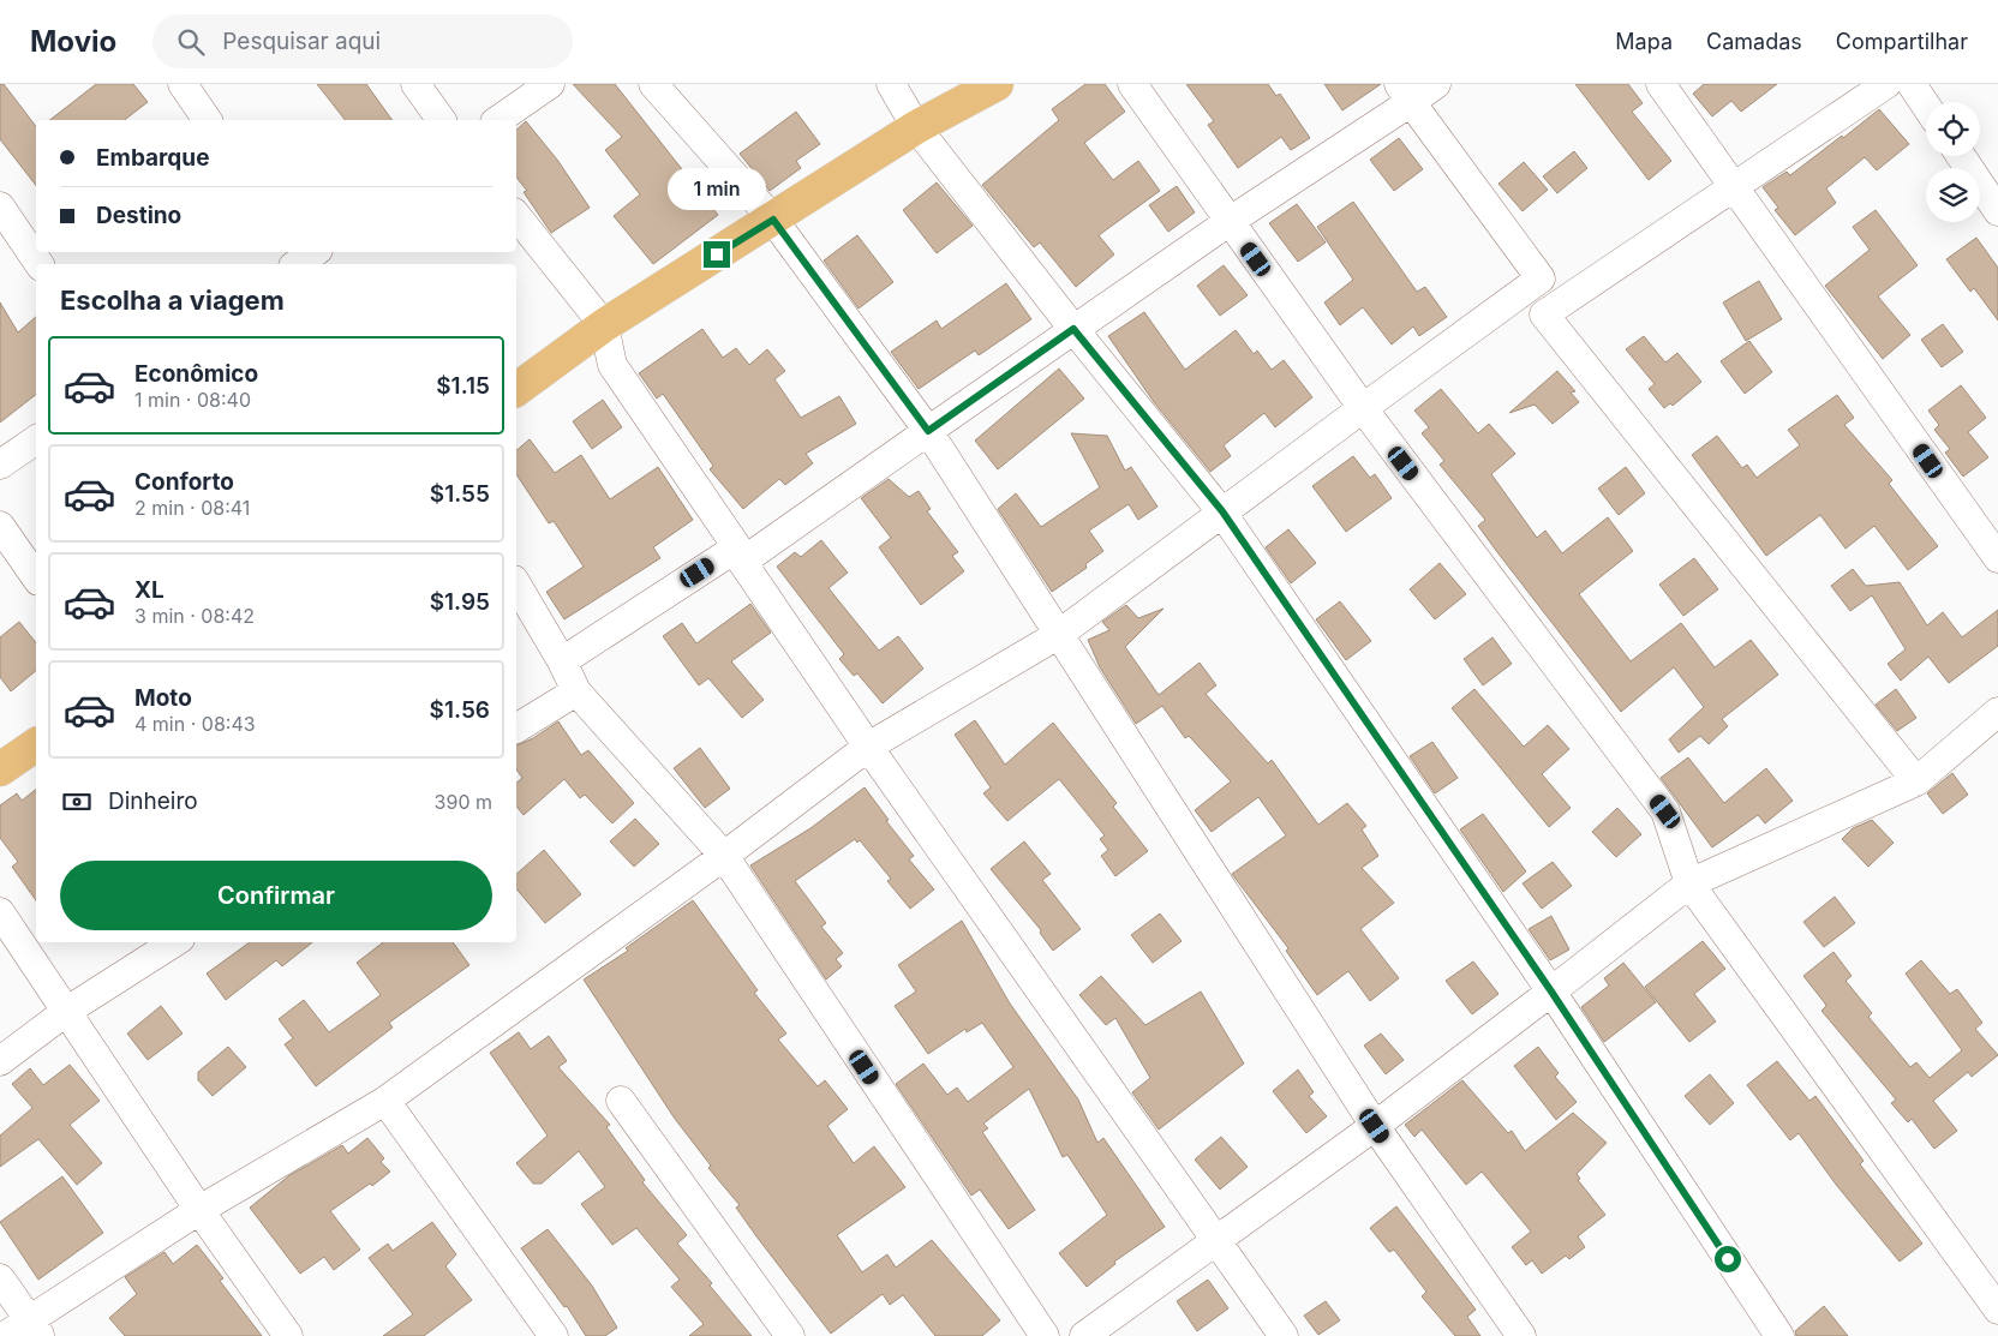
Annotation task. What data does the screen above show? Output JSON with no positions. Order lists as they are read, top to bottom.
{
  "page": {
    "header": "Movio",
    "search": "Pesquisar aqui",
    "nav": ["Mapa", "Camadas", "Compartilhar"],
    "banner": ["Embarque", "Destino"],
    "bubble": "1 min",
    "heading": "Escolha a viagem",
    "list": [
      {
        "name": "Econômico",
        "note": "1 min · 08:40",
        "value": "$1.15"
      },
      {
        "name": "Conforto",
        "note": "2 min · 08:41",
        "value": "$1.55"
      },
      {
        "name": "XL",
        "note": "3 min · 08:42",
        "value": "$1.95"
      },
      {
        "name": "Moto",
        "note": "4 min · 08:43",
        "value": "$1.56"
      }
    ],
    "pay": ["Dinheiro", "390 m"],
    "buttons": "Confirmar"
  }
}
